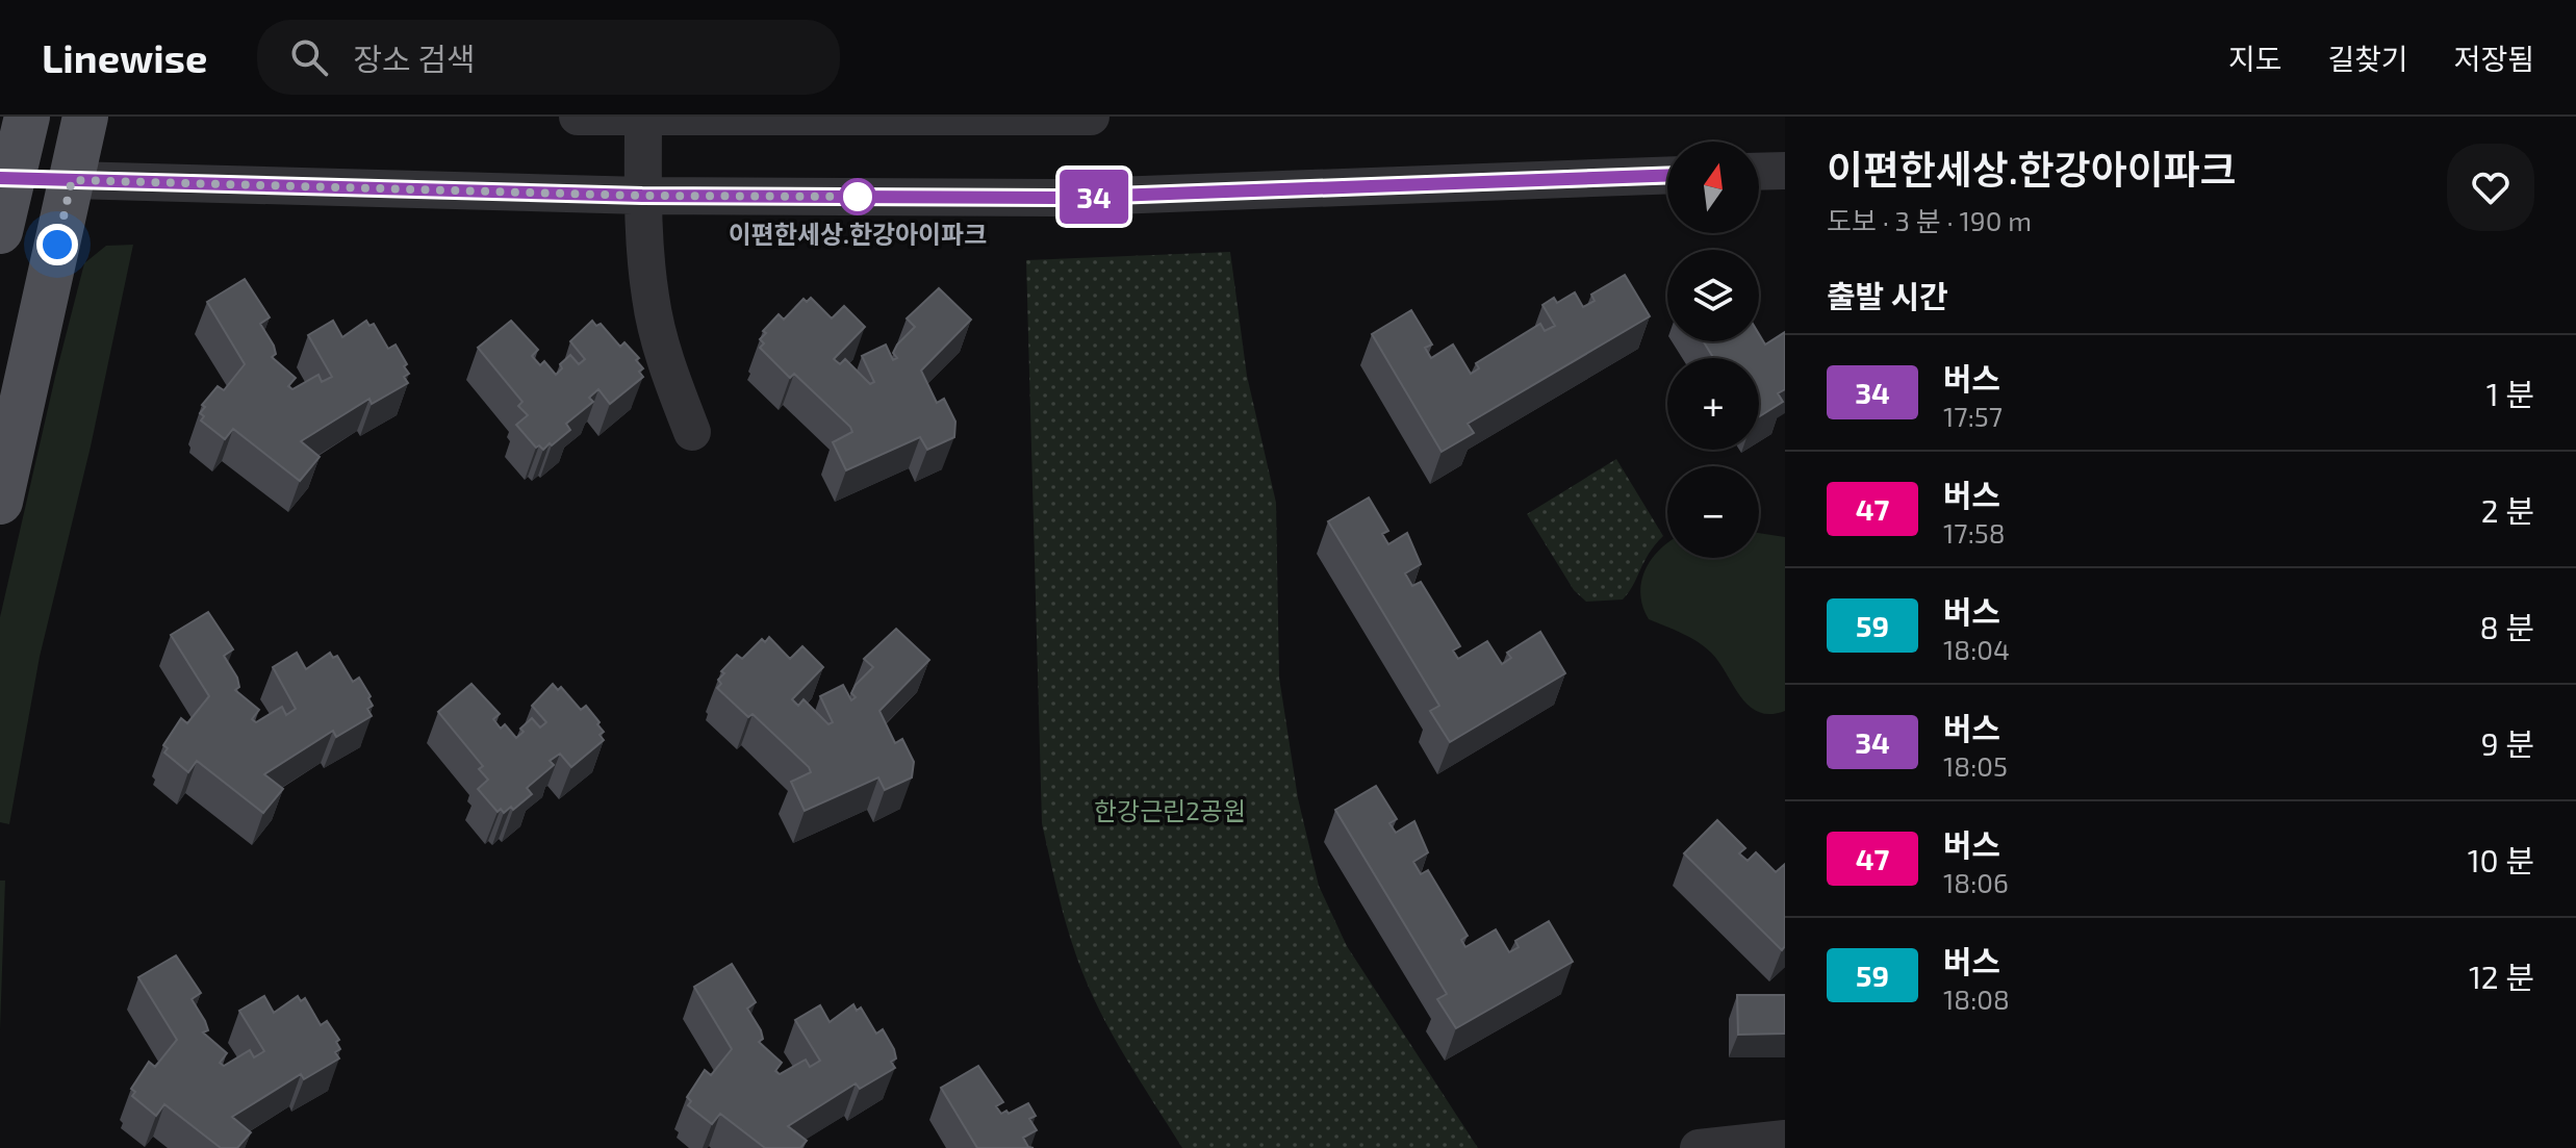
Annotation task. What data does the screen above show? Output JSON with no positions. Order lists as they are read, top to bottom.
{
  "parks": ["한강근린2공원"],
  "places": ["이편한세상.한강아이파크"],
  "lines": ["bus line 34"],
  "north": "top",
  "page": {
    "header": "Linewise",
    "search": "장소 검색",
    "nav": ["지도", "길찾기", "저장됨"],
    "on_map": "34",
    "heading": [
      ["이편한세상.한강아이파크", "도보 · 3 분 · 190 m"],
      "출발 시간"
    ],
    "map_buttons": ["+", "−"],
    "list": [
      {
        "mark": "34",
        "name": "버스",
        "note": "17:57",
        "value": "1 분"
      },
      {
        "mark": "47",
        "name": "버스",
        "note": "17:58",
        "value": "2 분"
      },
      {
        "mark": "59",
        "name": "버스",
        "note": "18:04",
        "value": "8 분"
      },
      {
        "mark": "34",
        "name": "버스",
        "note": "18:05",
        "value": "9 분"
      },
      {
        "mark": "47",
        "name": "버스",
        "note": "18:06",
        "value": "10 분"
      },
      {
        "mark": "59",
        "name": "버스",
        "note": "18:08",
        "value": "12 분"
      }
    ]
  }
}
